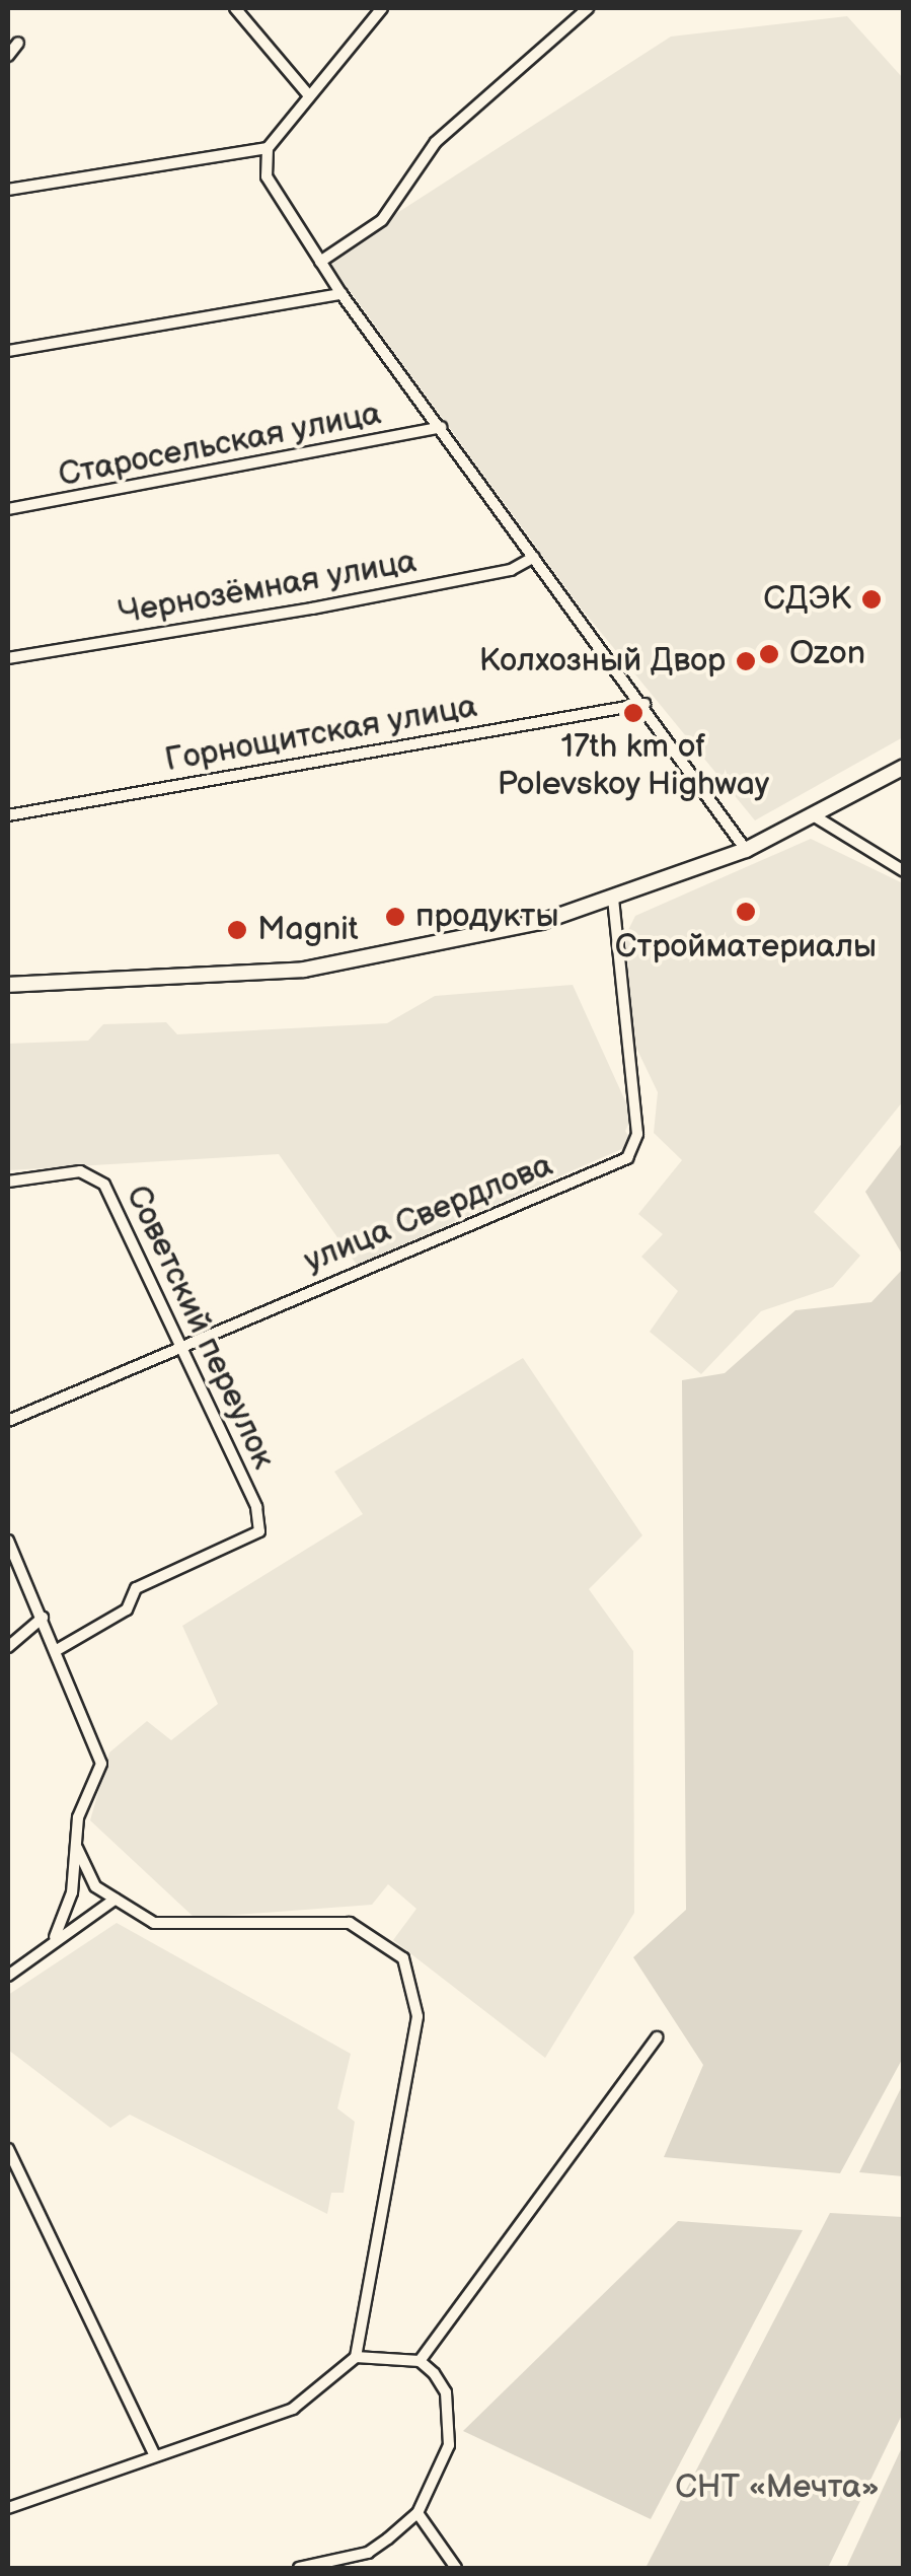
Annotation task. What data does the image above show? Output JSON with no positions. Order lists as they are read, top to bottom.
{
  "streets": {
    "street": [
      "Старосельская улица",
      "Чернозёмная улица",
      "Горнощитская улица",
      "улица Свердлова",
      "Советский переулок"
    ]
  },
  "crossings": [
    ["улица Свердлова", "Советский переулок"]
  ],
  "parks": ["СНТ «Мечта»"],
  "places": [
    "СДЭК",
    "Ozon",
    "Колхозный Двор",
    "17th km of Polevskoy Highway",
    "Стройматериалы",
    "продукты",
    "Magnit"
  ]
}
